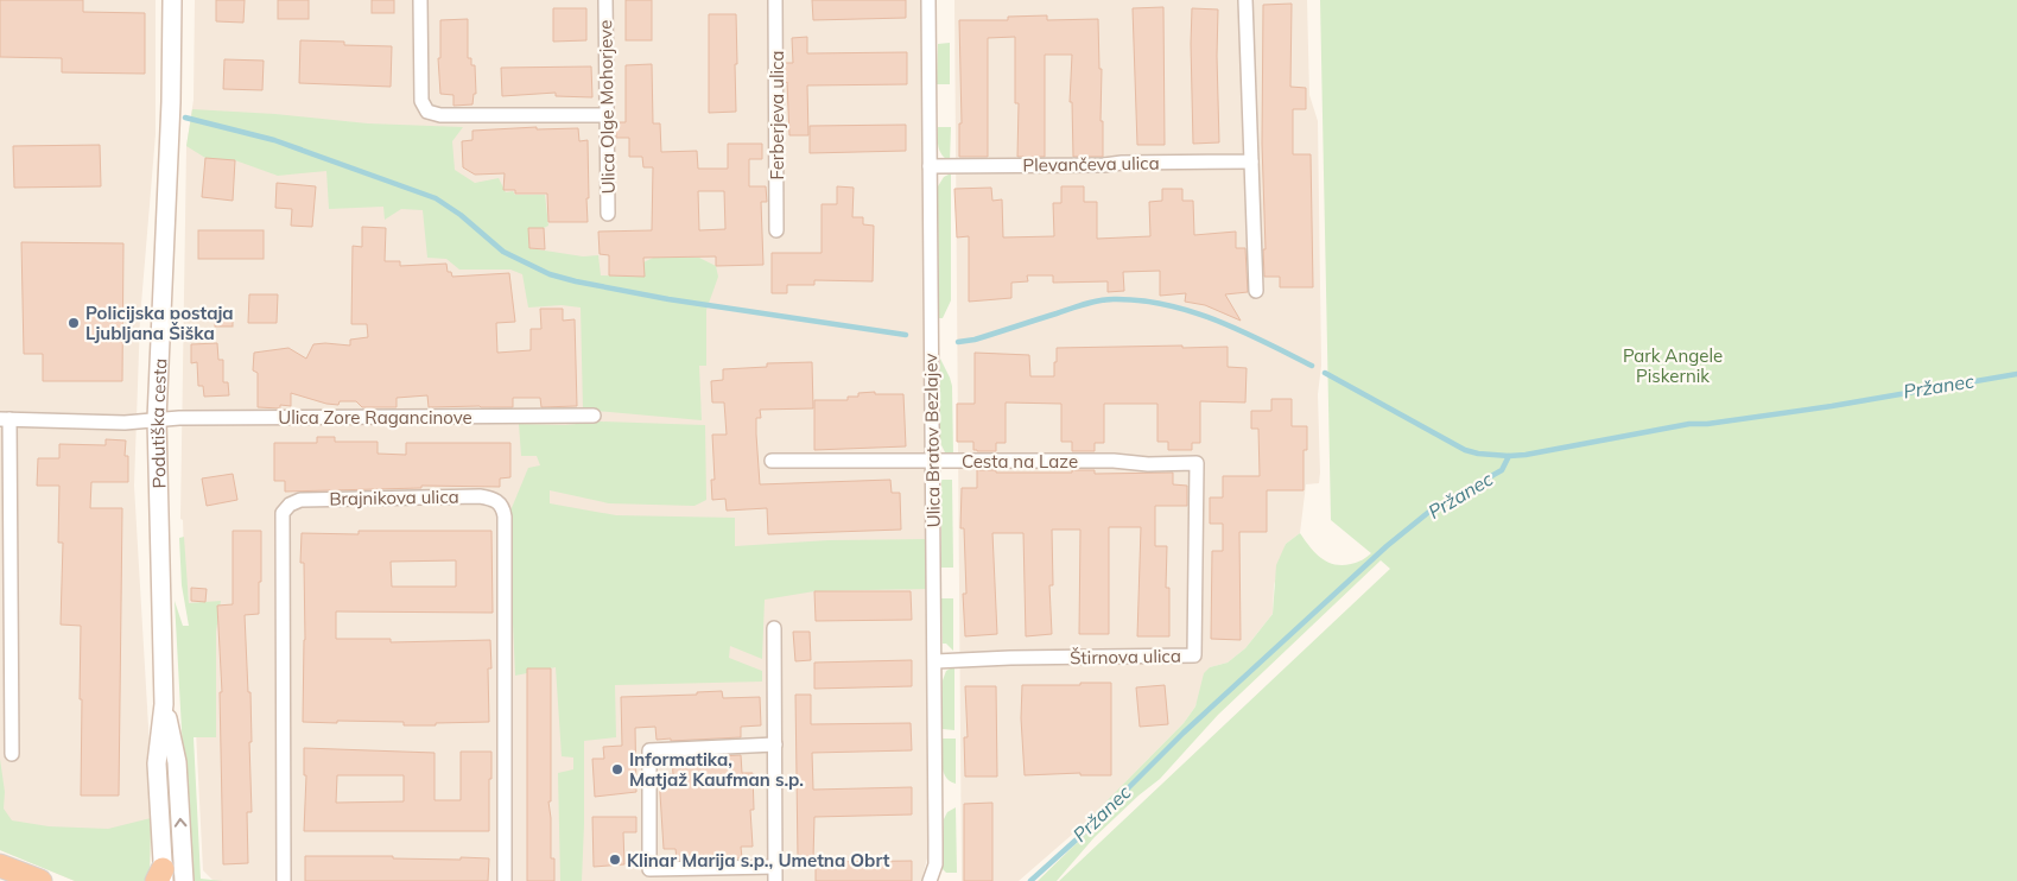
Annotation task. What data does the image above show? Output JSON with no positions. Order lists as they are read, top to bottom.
{
  "streets": {
    "main road": ["Podutiška cesta"],
    "street": [
      "Ulica Olge Mohorjeve",
      "Ferberjeva ulica",
      "Plevančeva ulica",
      "Ulica Zore Ragancinove",
      "Ulica Bratov Bezlajev",
      "Cesta na Laze",
      "Brajnikova ulica",
      "Štirnova ulica"
    ]
  },
  "crossings": [
    ["Plevančeva ulica", "Ulica Bratov Bezlajev"],
    ["Ulica Zore Ragancinove", "Podutiška cesta"],
    ["Ulica Bratov Bezlajev", "Cesta na Laze"],
    ["Ulica Bratov Bezlajev", "Štirnova ulica"],
    ["Cesta na Laze", "Štirnova ulica"]
  ],
  "water": ["Pržanec"],
  "parks": ["Park Angele Piskernik"],
  "places": ["Policijska postaja Ljubljana Šiška", "Informatika, Matjaž Kaufman s.p.", "Klinar Marija s.p., Umetna Obrt"]
}
